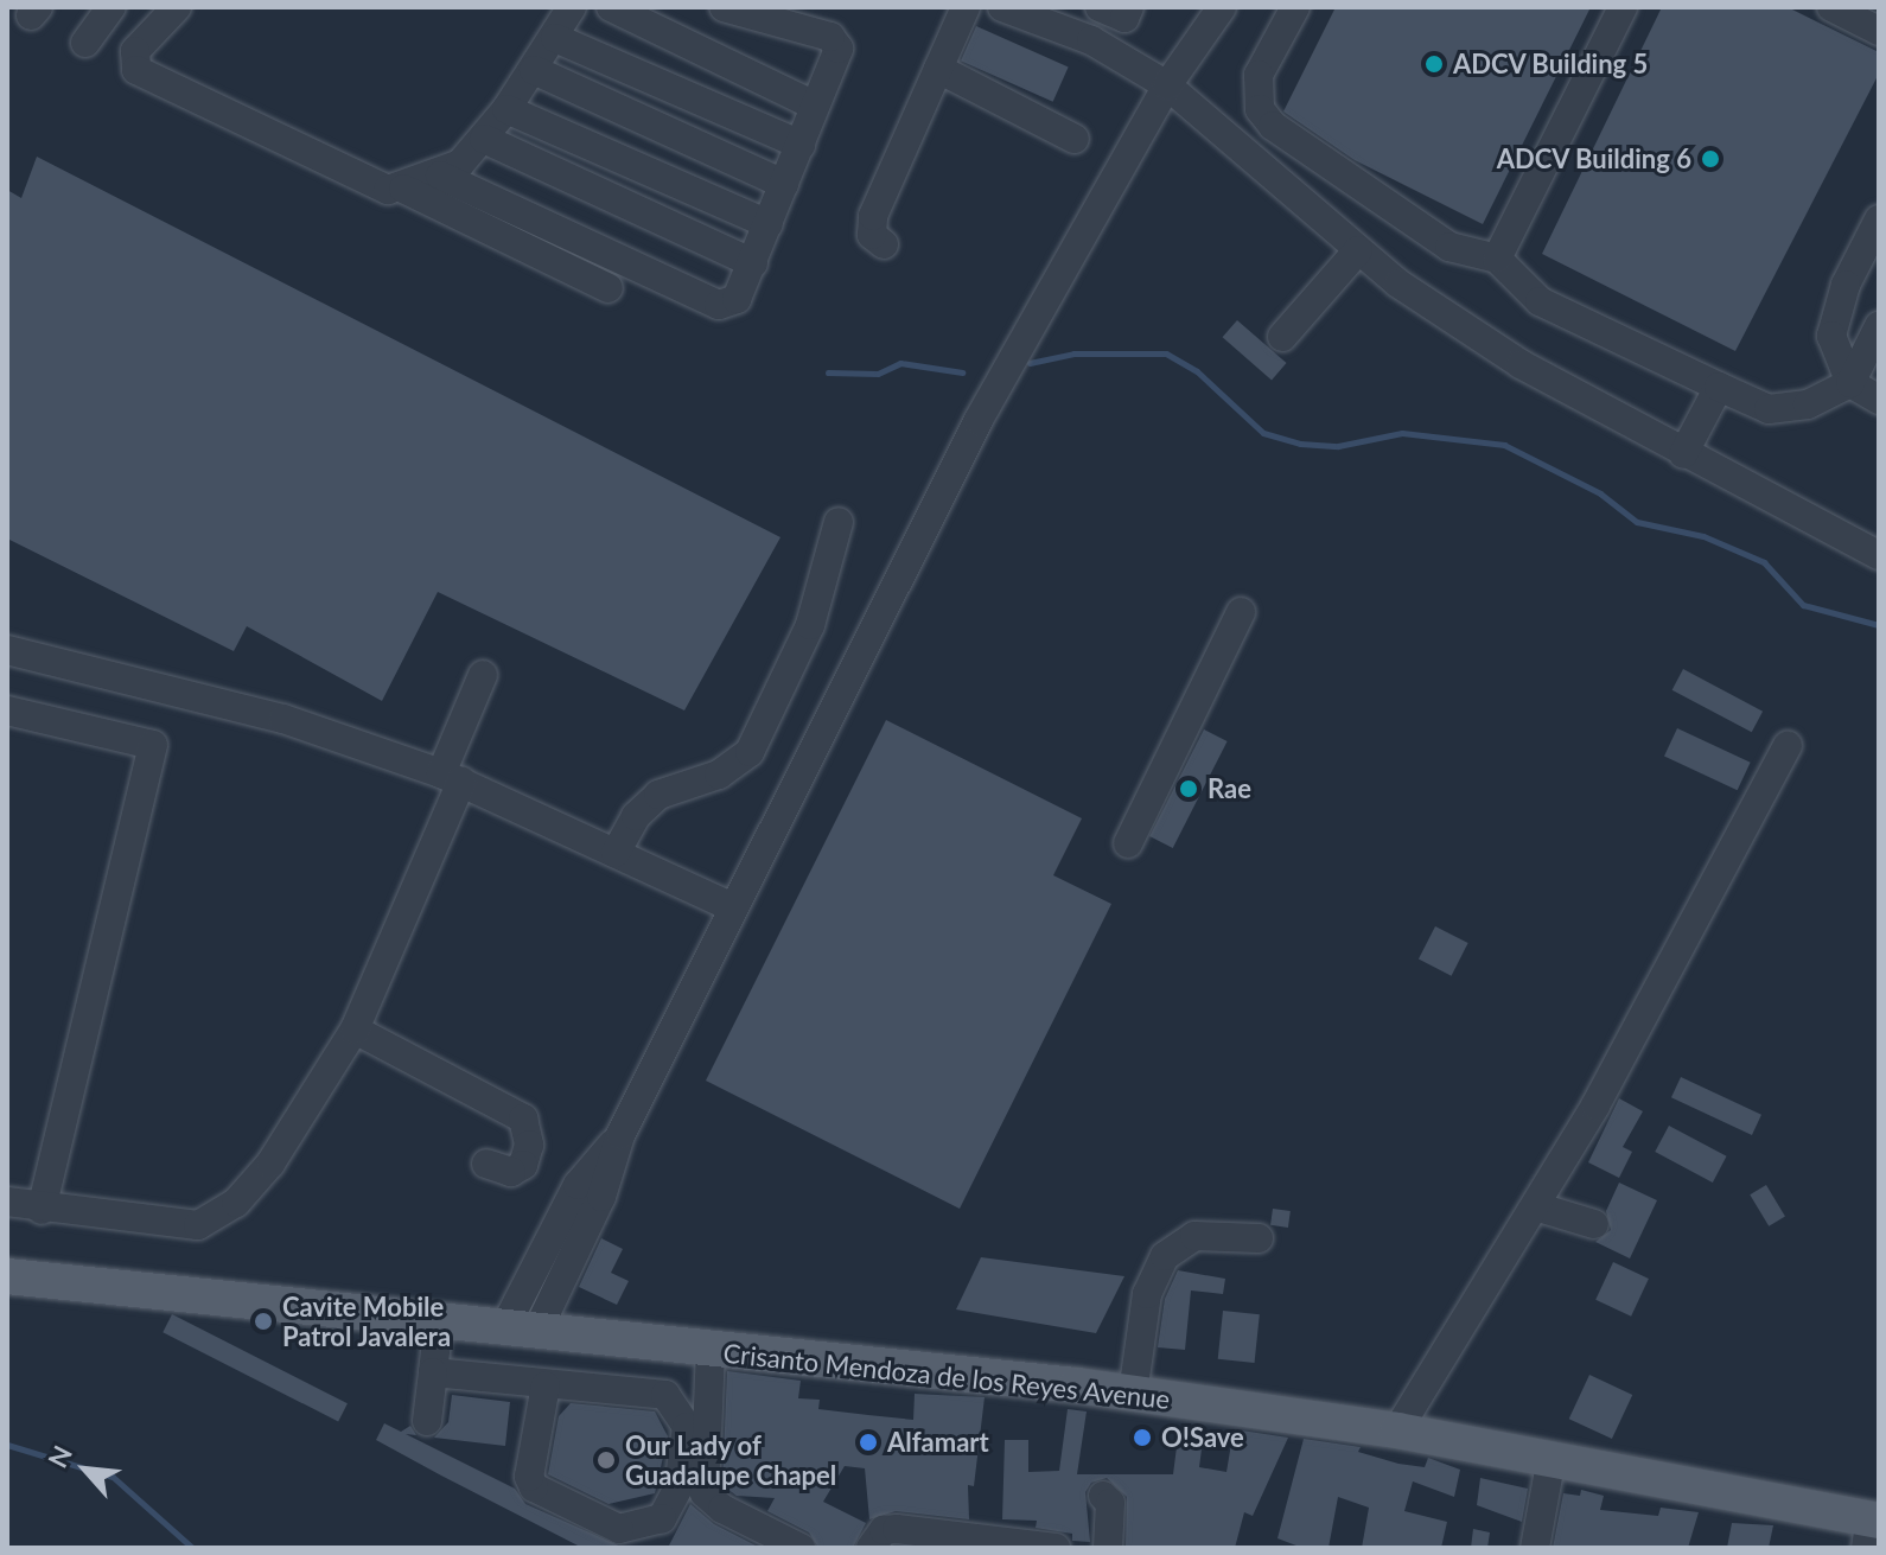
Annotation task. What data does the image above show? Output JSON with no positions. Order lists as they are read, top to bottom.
{
  "streets": {
    "main road": ["Crisanto Mendoza de los Reyes Avenue"]
  },
  "places": [
    "ADCV Building 5",
    "ADCV Building 6",
    "Rae",
    "Cavite Mobile Patrol Javalera",
    "O!Save",
    "Alfamart",
    "Our Lady of Guadalupe Chapel"
  ],
  "north": "top left"
}
